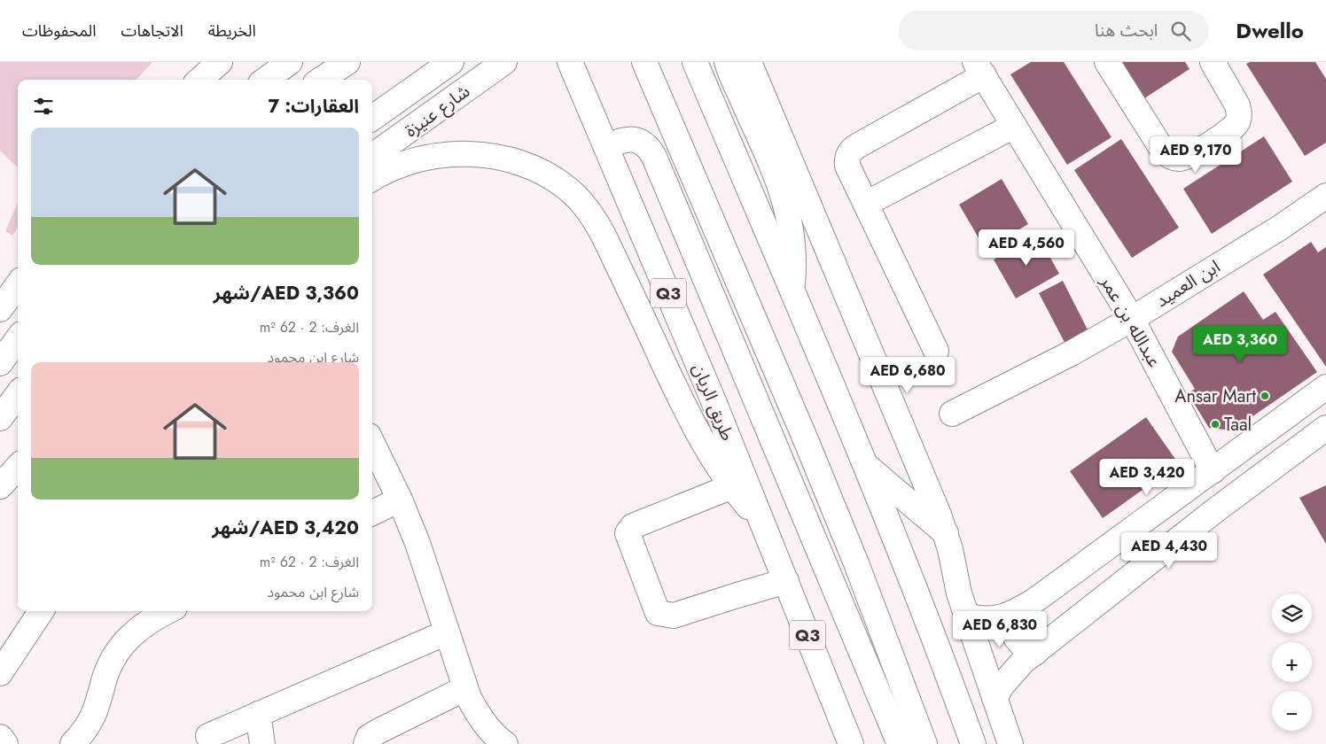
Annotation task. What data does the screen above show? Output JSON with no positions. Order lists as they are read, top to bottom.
{
  "streets": {
    "main road": [
      "شارع عنيزة",
      "ابن العميد",
      "Q3",
      "عبدالله بن عمر",
      "طريق الريان"
    ]
  },
  "crossings": [
    ["ابن العميد", "عبدالله بن عمر"]
  ],
  "places": ["Ansar Mart", "Taal"],
  "page": {
    "header": "Dwello",
    "search": "ابحث هنا",
    "nav": ["الخريطة", "الاتجاهات", "المحفوظات"],
    "heading": "العقارات: 7",
    "list": [
      {
        "name": "AED 3,360/شهر",
        "note": "الغرف: 2 · 62 m² · شارع ابن محمود"
      },
      {
        "name": "AED 3,420/شهر",
        "note": "الغرف: 2 · 62 m² · شارع ابن محمود"
      }
    ],
    "price": [
      "AED 9,170",
      "AED 4,560",
      "AED 3,360",
      "AED 6,680",
      "AED 3,420",
      "AED 4,430",
      "AED 6,830"
    ],
    "map_buttons": ["+", "−"]
  }
}
